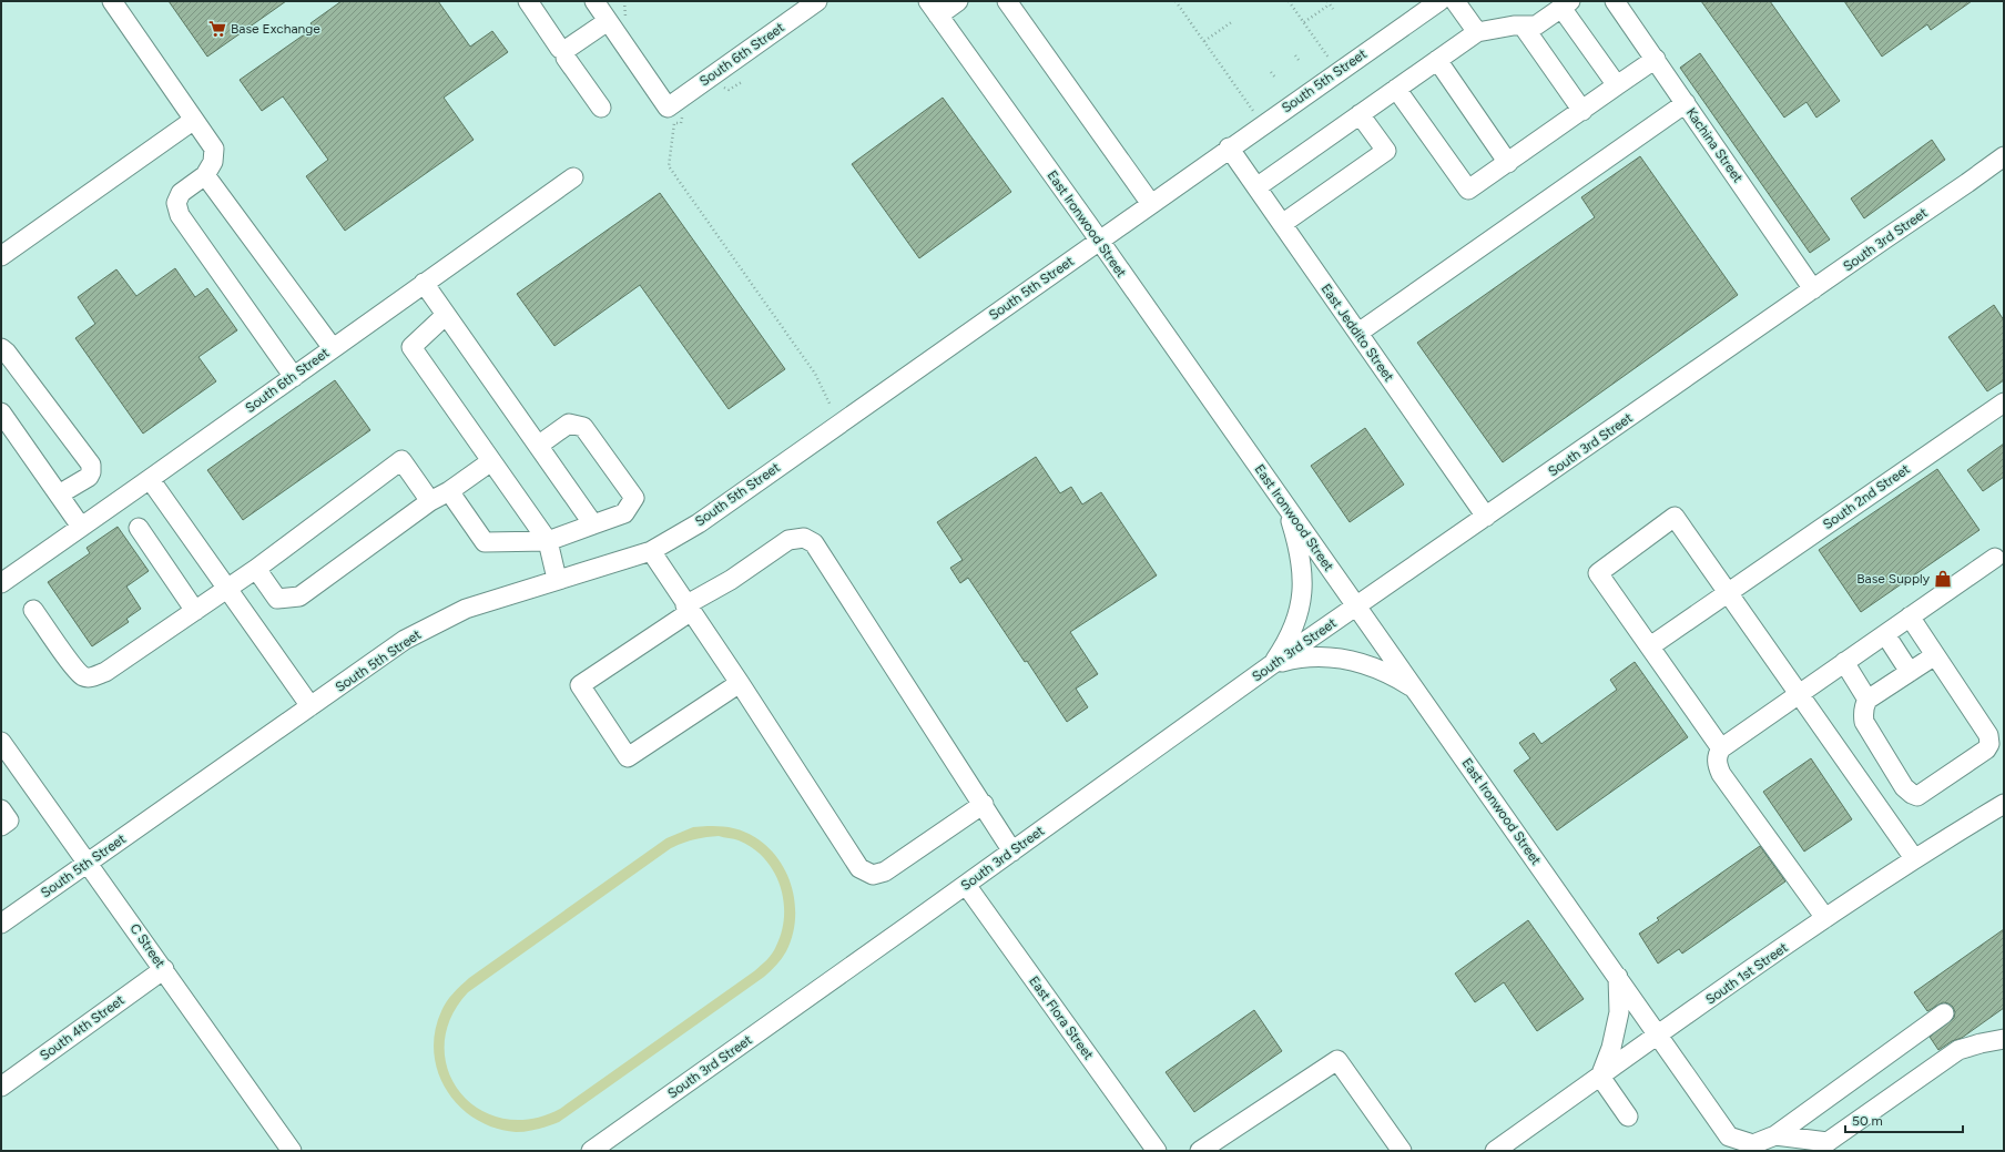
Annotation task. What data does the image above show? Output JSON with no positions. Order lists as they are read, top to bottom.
{
  "streets": {
    "street": [
      "South 6th Street",
      "South 5th Street",
      "Kachina Street",
      "East Ironwood Street",
      "South 3rd Street",
      "East Jeddito Street",
      "South 2nd Street",
      "C Street",
      "South 1st Street",
      "East Flora Street",
      "South 4th Street"
    ]
  },
  "crossings": [
    ["South 5th Street", "East Ironwood Street"],
    ["South 5th Street", "East Jeddito Street"],
    ["South 5th Street", "C Street"],
    ["Kachina Street", "South 3rd Street"],
    ["East Ironwood Street", "South 3rd Street"],
    ["East Ironwood Street", "South 1st Street"],
    ["South 3rd Street", "East Jeddito Street"],
    ["South 3rd Street", "East Flora Street"],
    ["C Street", "South 4th Street"]
  ],
  "places": {
    "supermarket": ["Base Exchange"],
    "shop": ["Base Supply"]
  },
  "scale_bar": "50 m"
}
